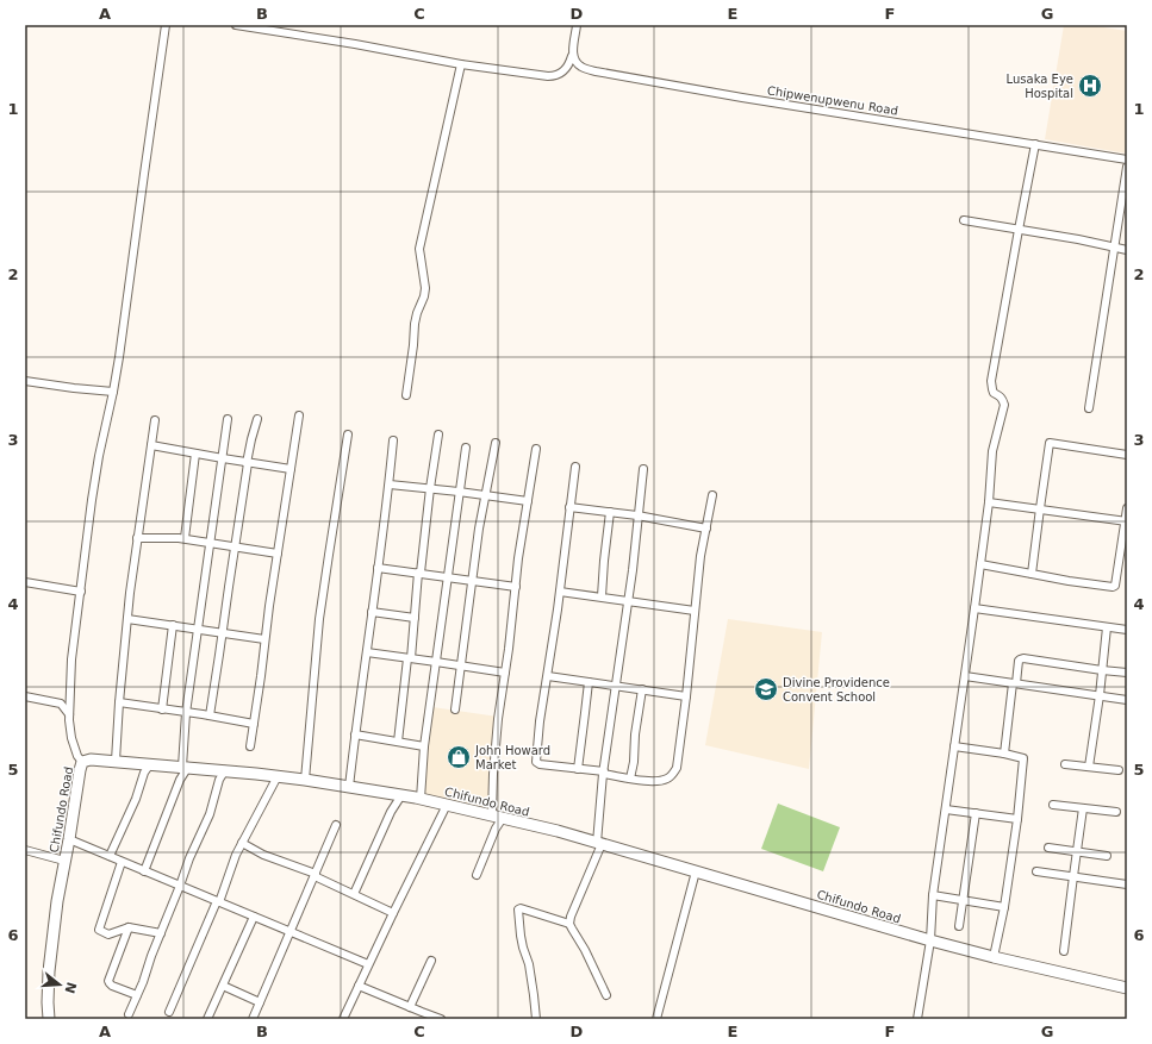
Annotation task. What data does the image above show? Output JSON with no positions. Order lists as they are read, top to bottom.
{
  "streets": {
    "street": ["Chipwenupwenu Road", "Chifundo Road"]
  },
  "places": {
    "hospital": ["Lusaka Eye Hospital"],
    "school or university": ["Divine Providence Convent School"],
    "shop": ["John Howard Market"]
  },
  "north": "right",
  "grid": {
    "columns": [
      "A",
      "B",
      "C",
      "D",
      "E",
      "F",
      "G"
    ],
    "rows": [
      "1",
      "2",
      "3",
      "4",
      "5",
      "6"
    ]
  }
}
